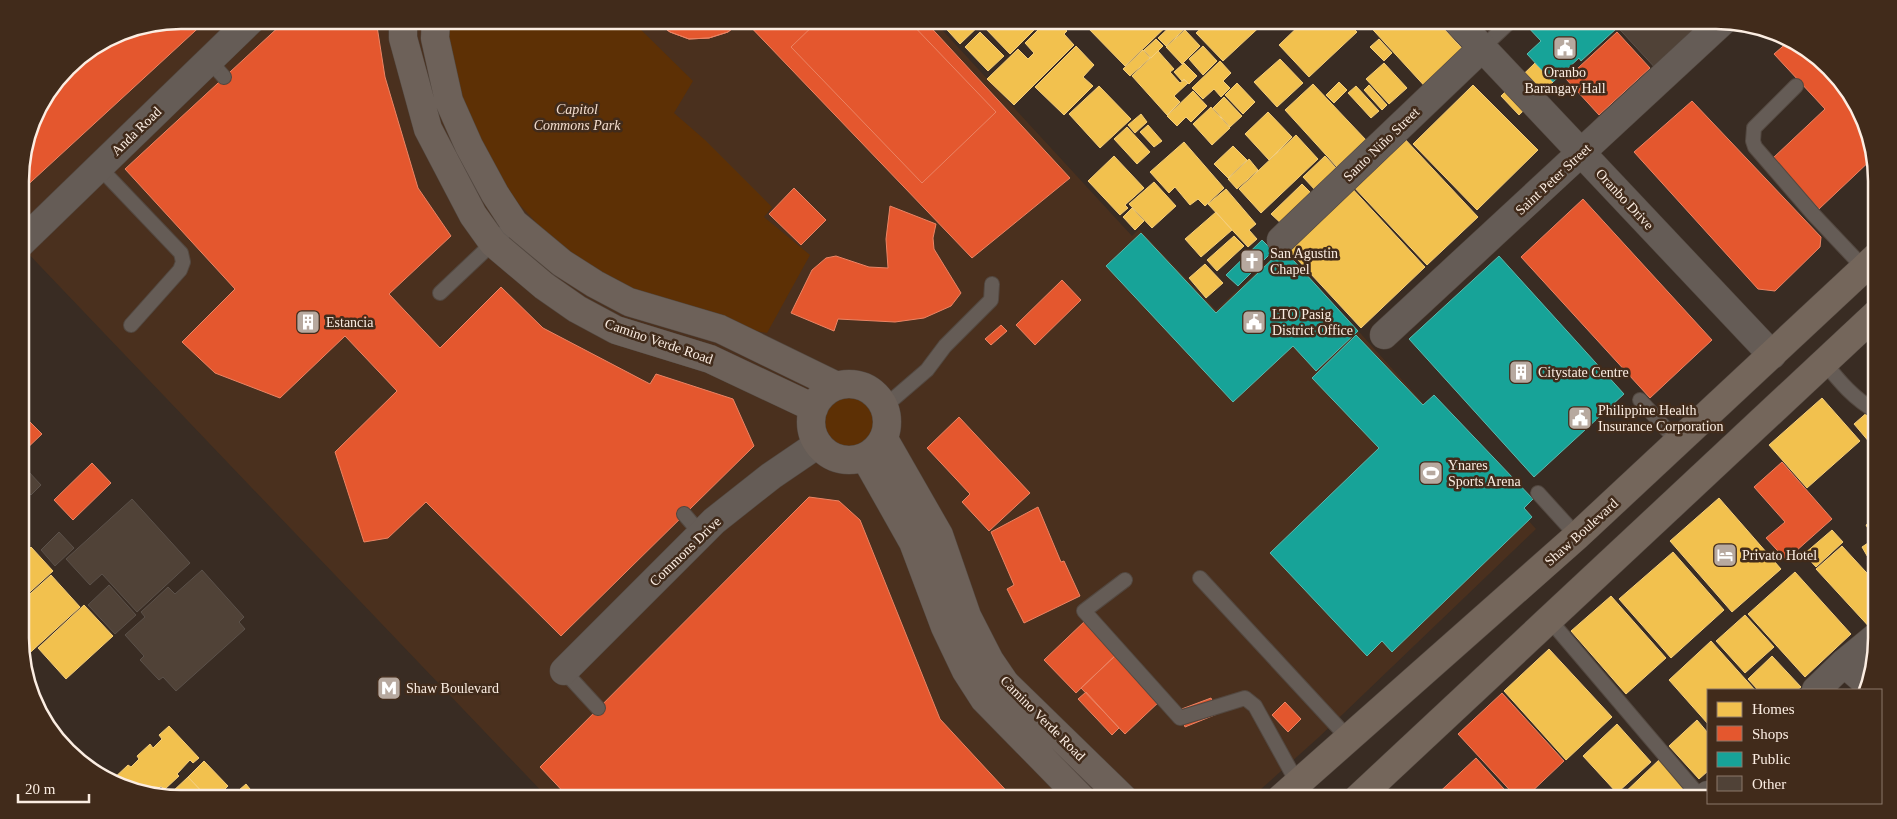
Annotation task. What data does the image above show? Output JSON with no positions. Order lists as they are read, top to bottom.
{
  "streets": {
    "main road": ["Shaw Boulevard"],
    "street": [
      "Anda Road",
      "Santo Niño Street",
      "Saint Peter Street",
      "Oranbo Drive",
      "Camino Verde Road",
      "Commons Drive"
    ]
  },
  "crossings": [
    ["Santo Niño Street", "Oranbo Drive"],
    ["Saint Peter Street", "Oranbo Drive"],
    ["Oranbo Drive", "Shaw Boulevard"],
    ["Camino Verde Road", "Commons Drive"]
  ],
  "parks": ["Capitol Commons Park"],
  "places": {
    "public building": ["Oranbo Barangay Hall", "LTO Pasig District Office", "Philippine Health Insurance Corporation"],
    "church": ["San Agustin Chapel"],
    "building": ["Estancia", "Citystate Centre"],
    "sports": ["Ynares Sports Arena"],
    "hotel": ["Privato Hotel"],
    "metro station": ["Shaw Boulevard"]
  },
  "legend": [
    "Homes",
    "Shops",
    "Public",
    "Other"
  ],
  "scale_bar": "20 m"
}
